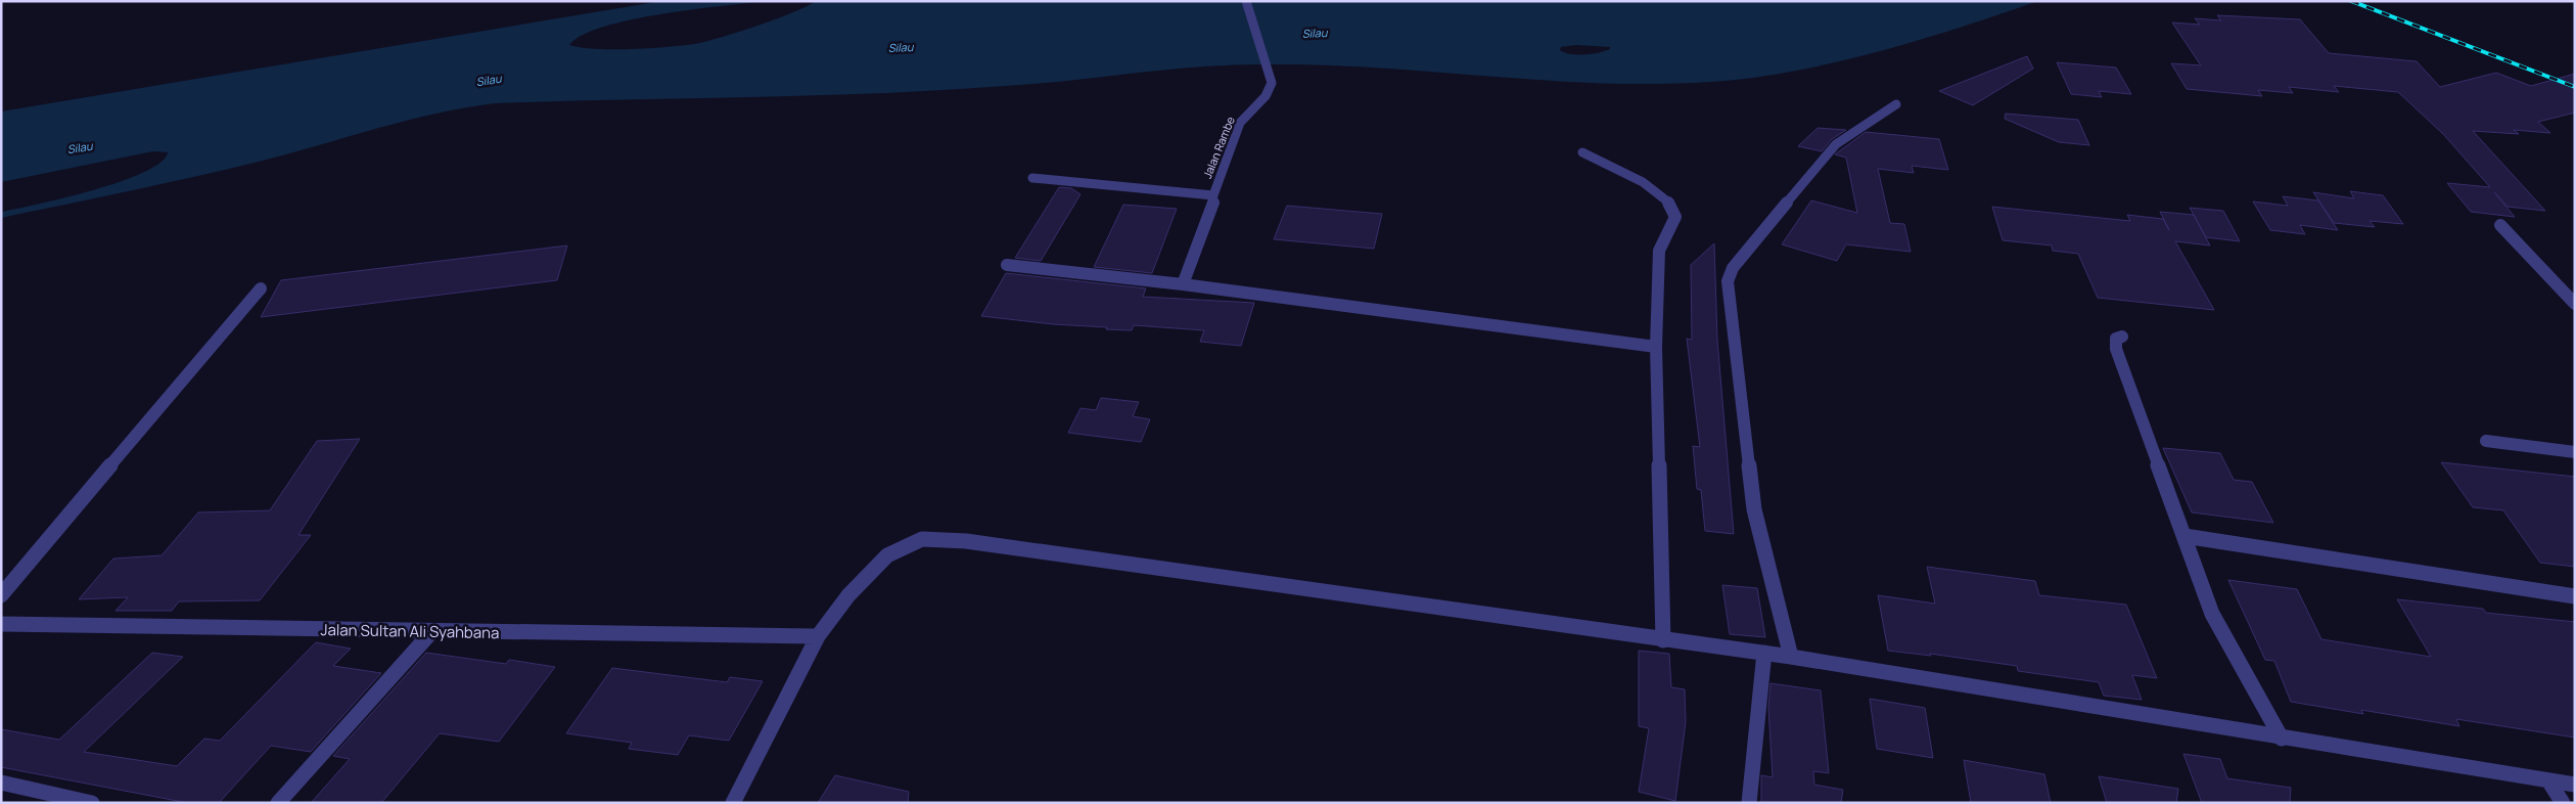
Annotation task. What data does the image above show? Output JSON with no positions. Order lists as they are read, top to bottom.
{
  "streets": {
    "street": ["Jalan Rambe", "Jalan Sultan Ali Syahbana"]
  },
  "water": ["Silau"]
}
